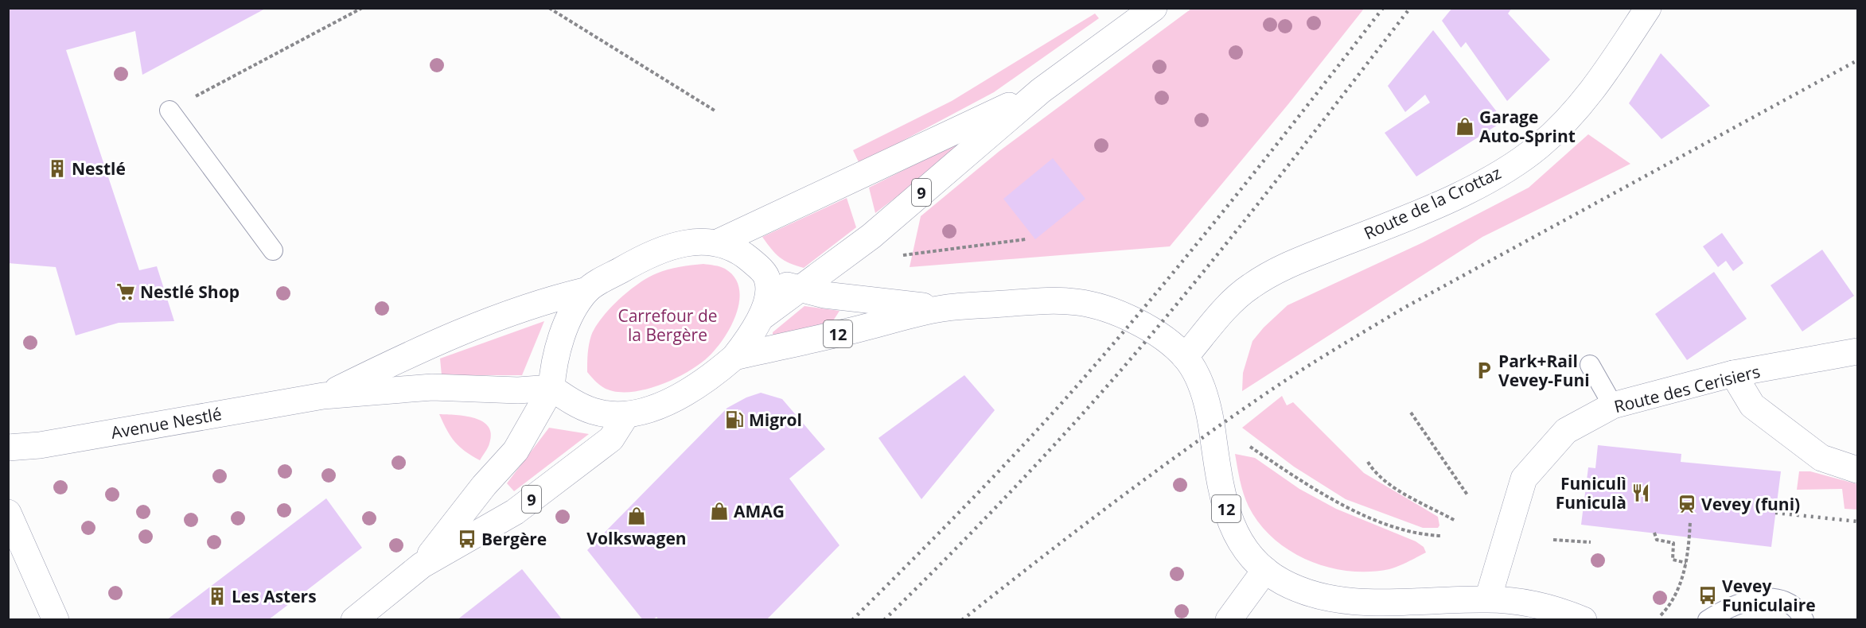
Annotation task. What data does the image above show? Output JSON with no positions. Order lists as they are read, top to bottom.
{
  "streets": {
    "main road": [
      "9",
      "Route de la Crottaz",
      "12",
      "Route des Cerisiers",
      "Avenue Nestlé"
    ]
  },
  "crossings": [
    ["9", "12"],
    ["9", "Avenue Nestlé"],
    ["Route de la Crottaz", "12"],
    ["12", "Route des Cerisiers"]
  ],
  "parks": ["Carrefour de la Bergère"],
  "places": {
    "shop": ["Garage Auto-Sprint", "AMAG", "Volkswagen"],
    "building": ["Nestlé", "Les Asters"],
    "supermarket": ["Nestlé Shop"],
    "parking": ["Park+Rail Vevey-Funi"],
    "fuel station": ["Migrol"],
    "restaurant": ["Funiculì Funiculà"],
    "station": ["Vevey (funi)"],
    "bus stop": ["Bergère", "Vevey Funiculaire"]
  }
}
